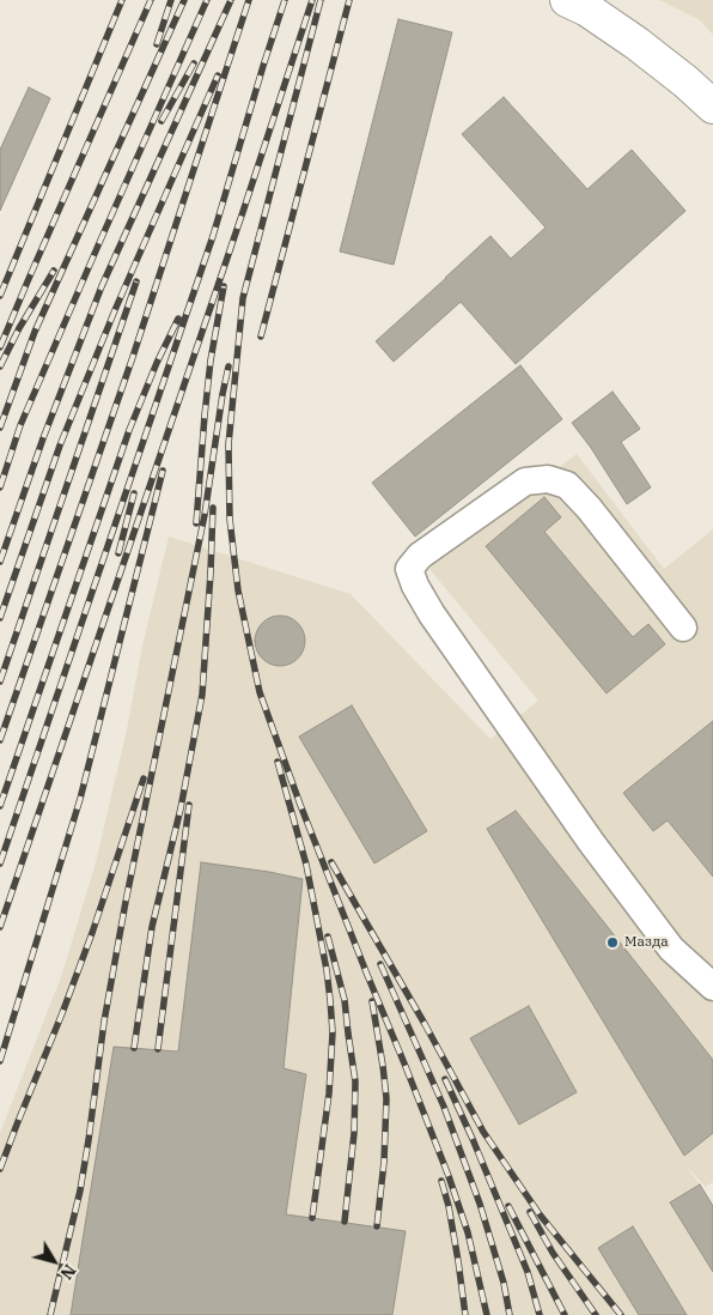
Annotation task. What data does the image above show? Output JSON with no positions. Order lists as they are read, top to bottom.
{
  "places": ["Мазда"],
  "north": "bottom right"
}
